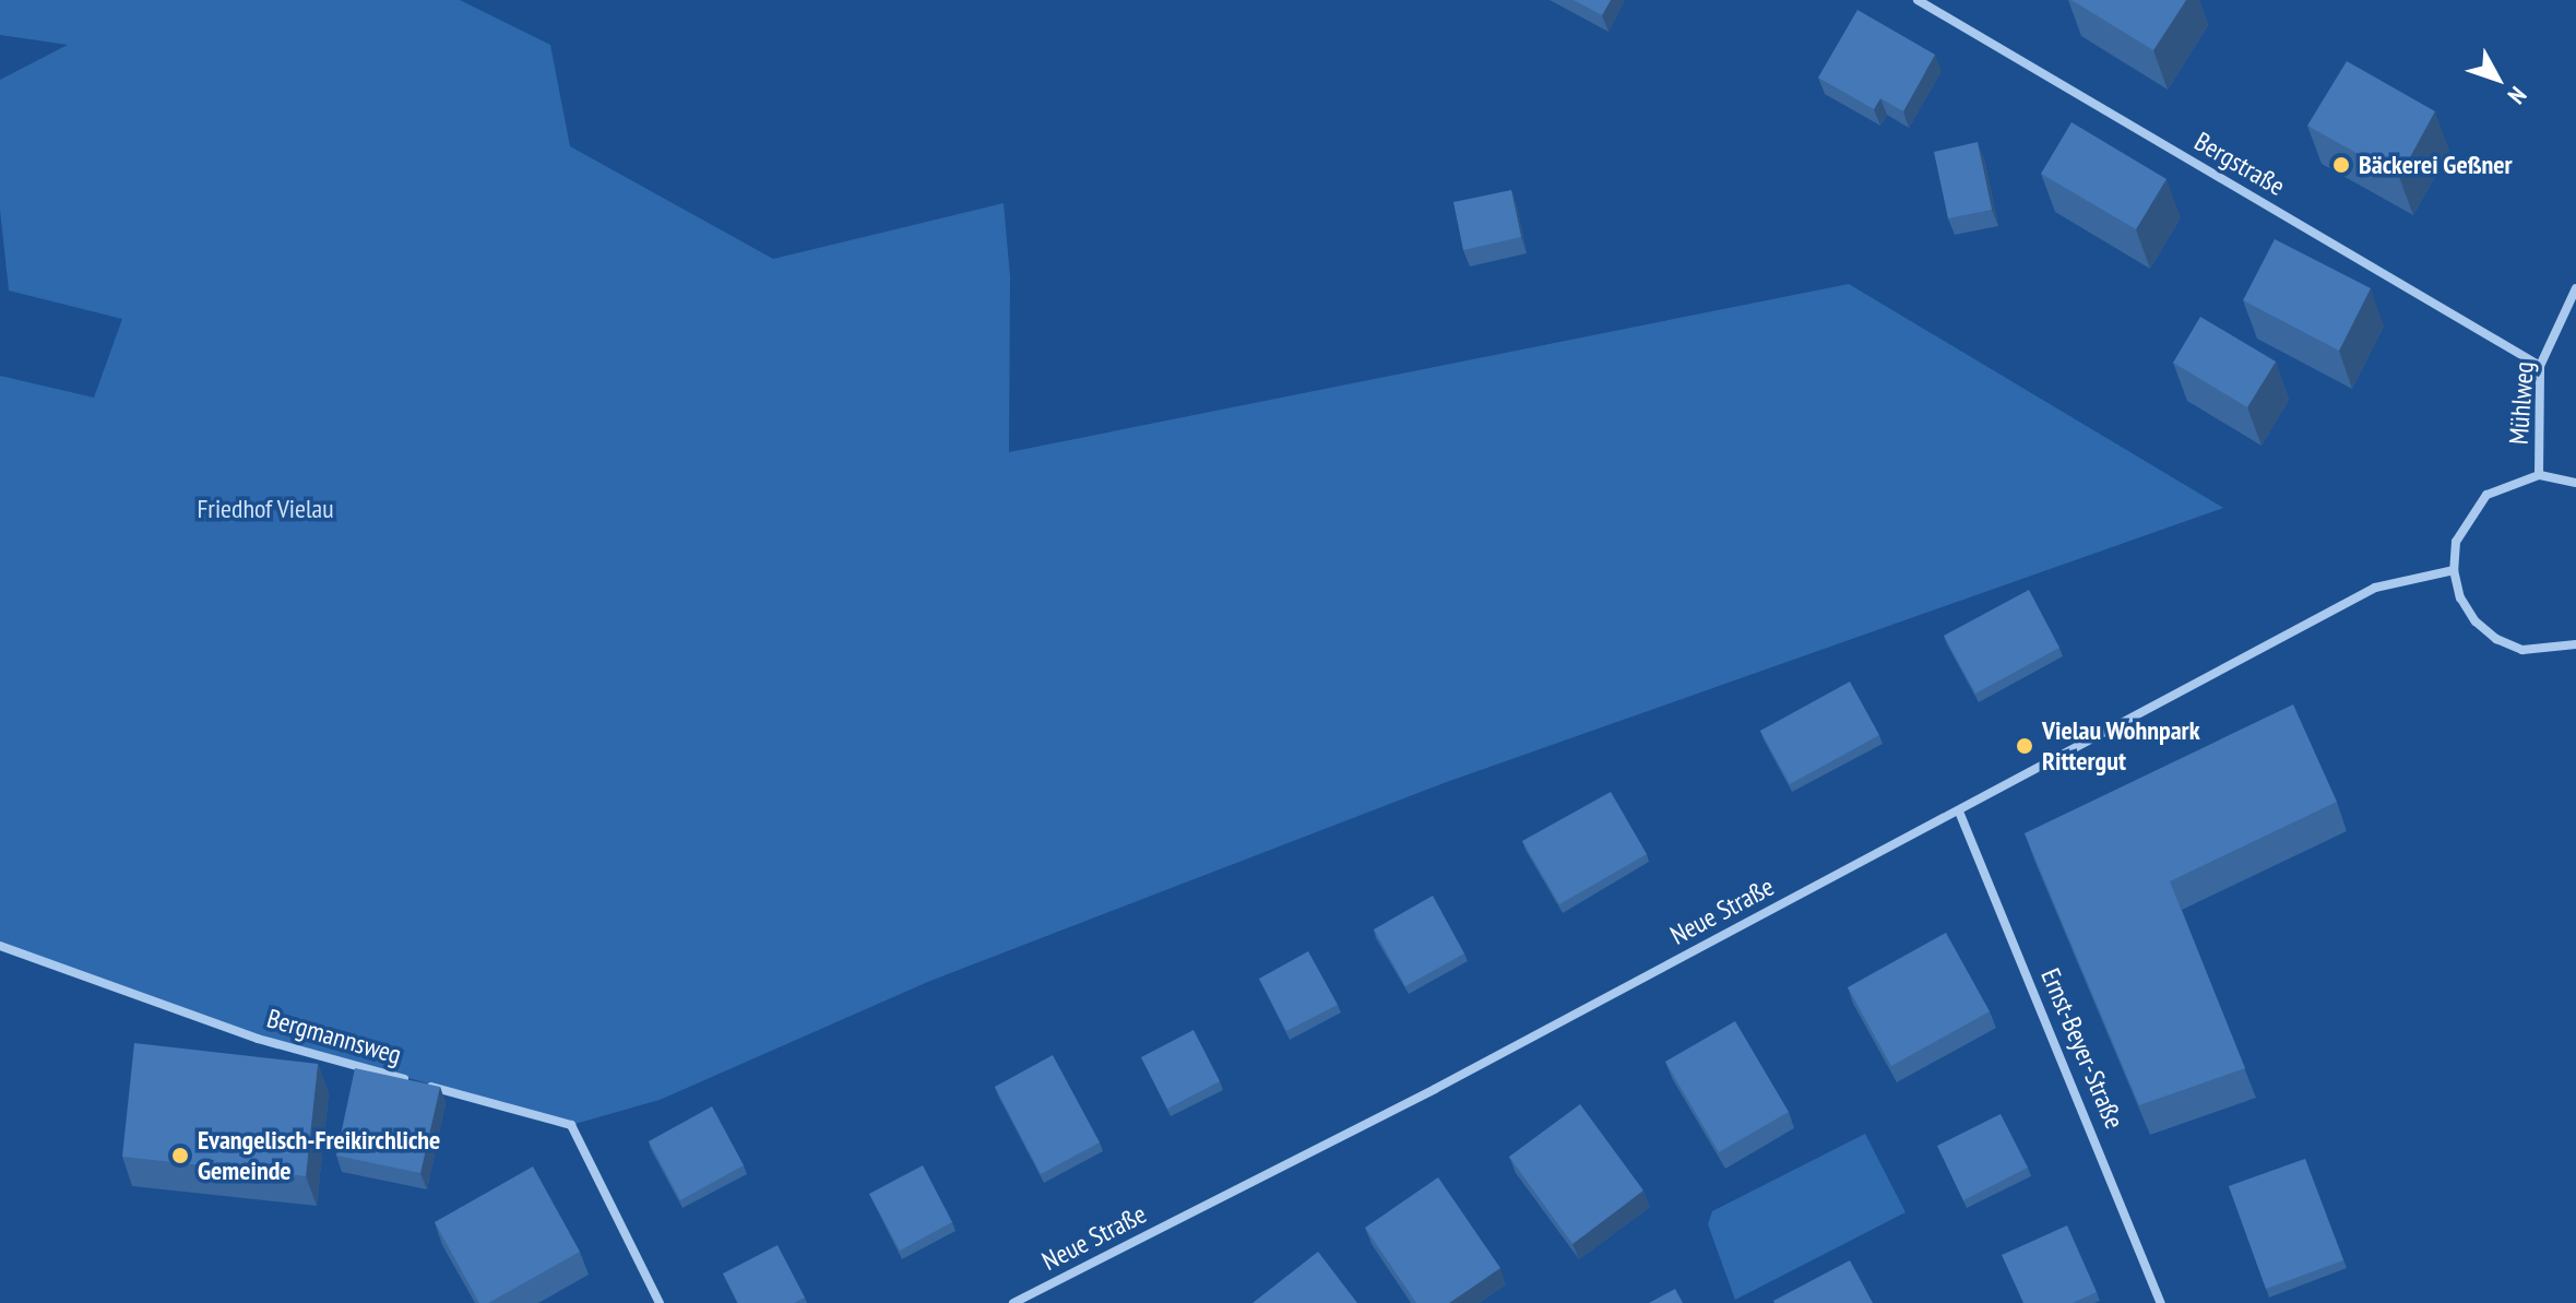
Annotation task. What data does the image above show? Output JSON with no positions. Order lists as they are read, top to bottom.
{
  "streets": {
    "street": [
      "Bergstraße",
      "Mühlweg",
      "Neue Straße",
      "Bergmannsweg",
      "Ernst-Beyer-Straße"
    ]
  },
  "crossings": [
    ["Bergstraße", "Mühlweg"],
    ["Neue Straße", "Ernst-Beyer-Straße"]
  ],
  "parks": ["Friedhof Vielau"],
  "places": ["Bäckerei Geßner", "Vielau Wohnpark Rittergut", "Evangelisch-Freikirchliche Gemeinde"],
  "north": "bottom right"
}
